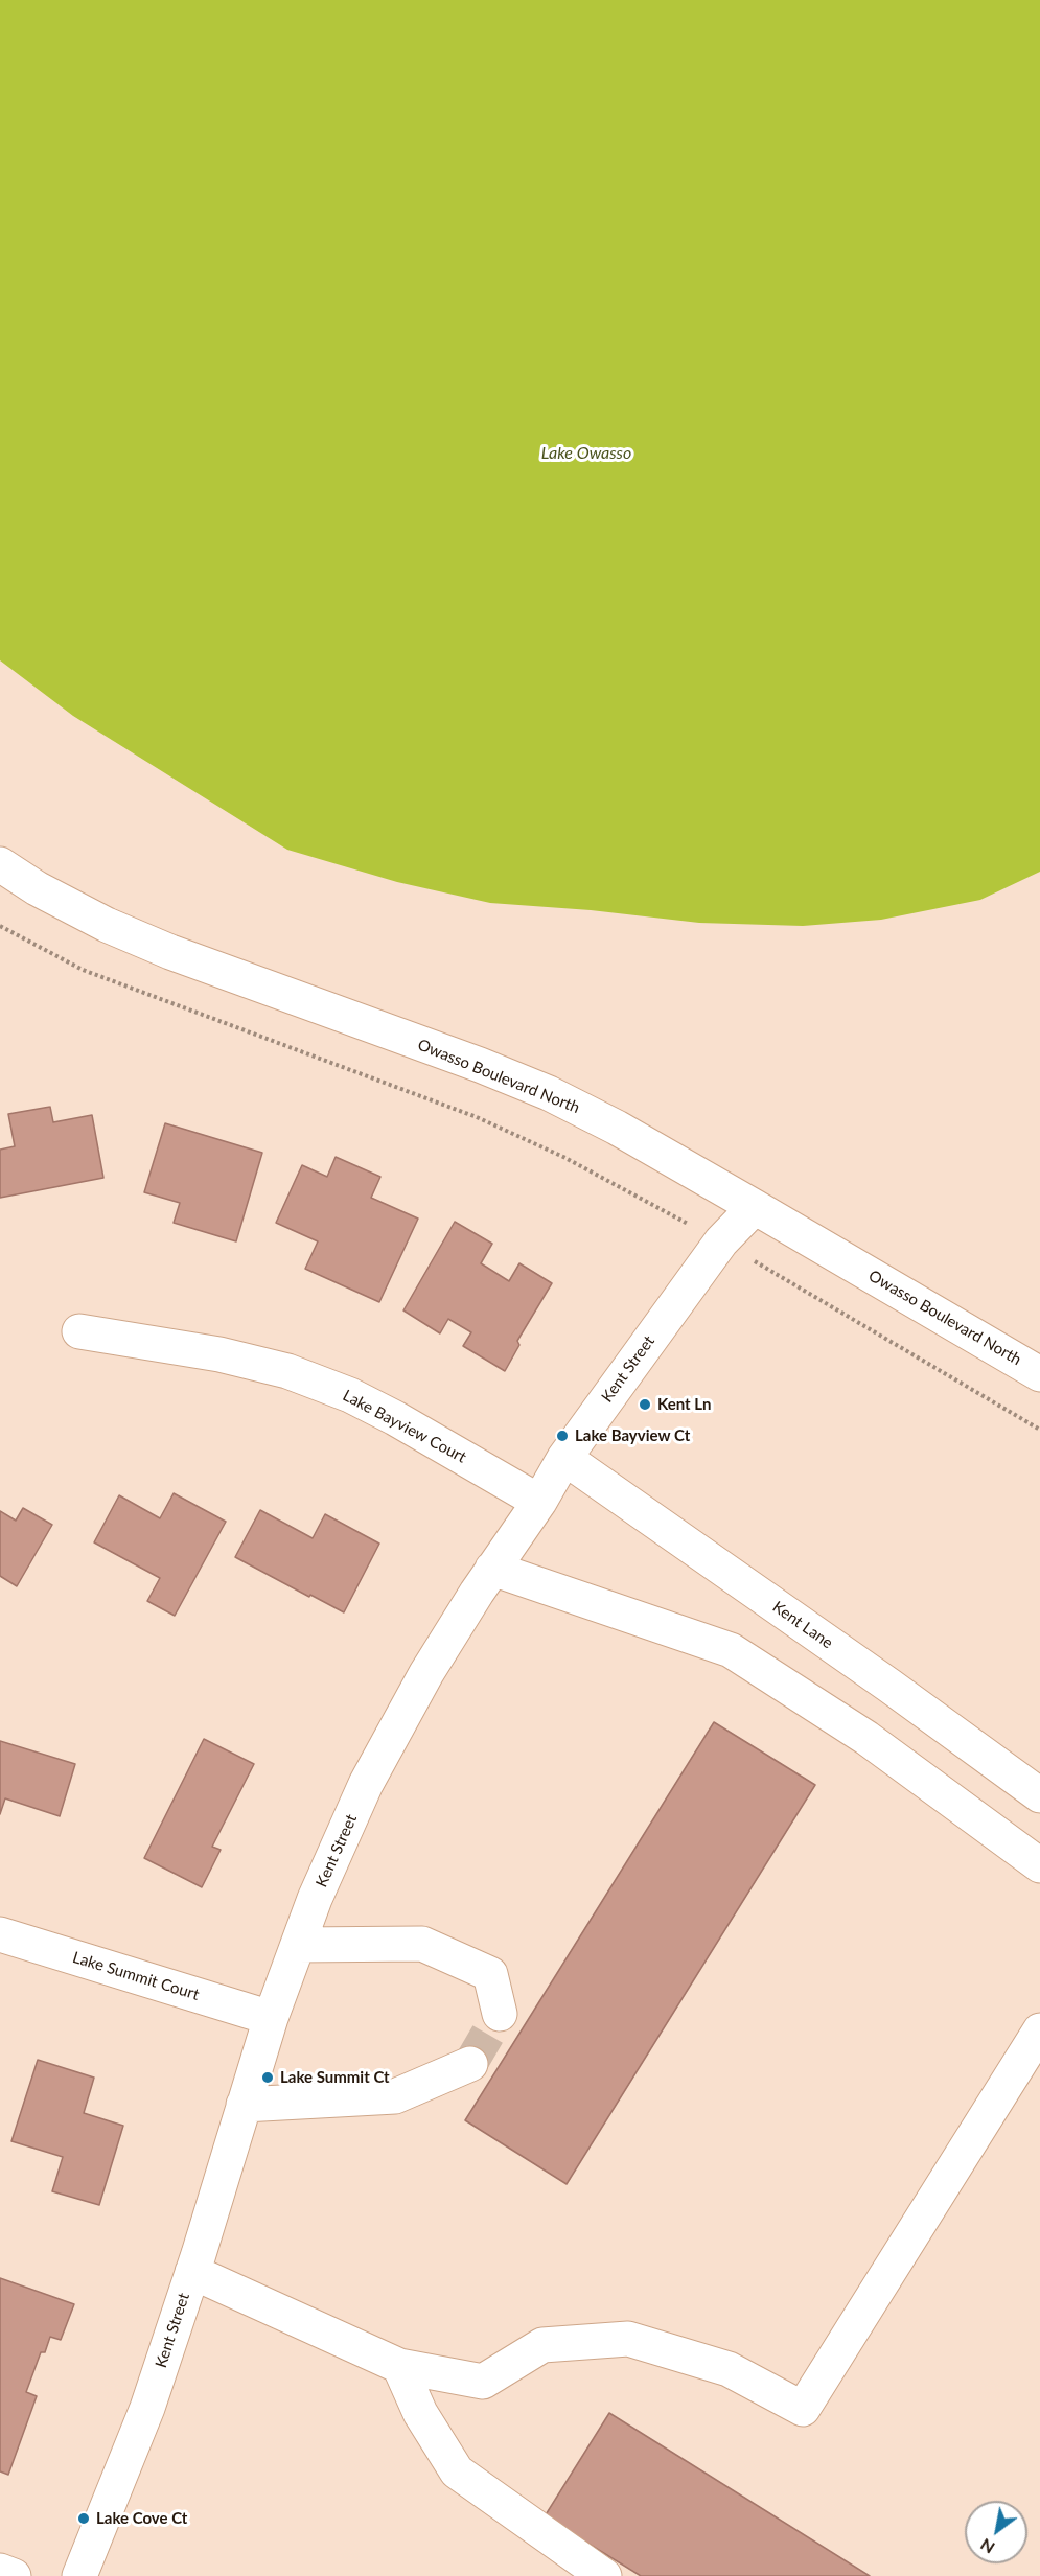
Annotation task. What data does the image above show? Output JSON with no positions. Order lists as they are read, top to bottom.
{
  "streets": {
    "street": [
      "Owasso Boulevard North",
      "Kent Street",
      "Lake Bayview Court",
      "Kent Lane",
      "Lake Summit Court"
    ]
  },
  "crossings": [
    ["Owasso Boulevard North", "Kent Street"],
    ["Kent Street", "Lake Bayview Court"],
    ["Kent Street", "Kent Lane"],
    ["Kent Street", "Lake Summit Court"]
  ],
  "water": ["Lake Owasso"],
  "places": [
    "Kent Ln",
    "Lake Bayview Ct",
    "Lake Summit Ct",
    "Lake Cove Ct"
  ],
  "north": "bottom left"
}
